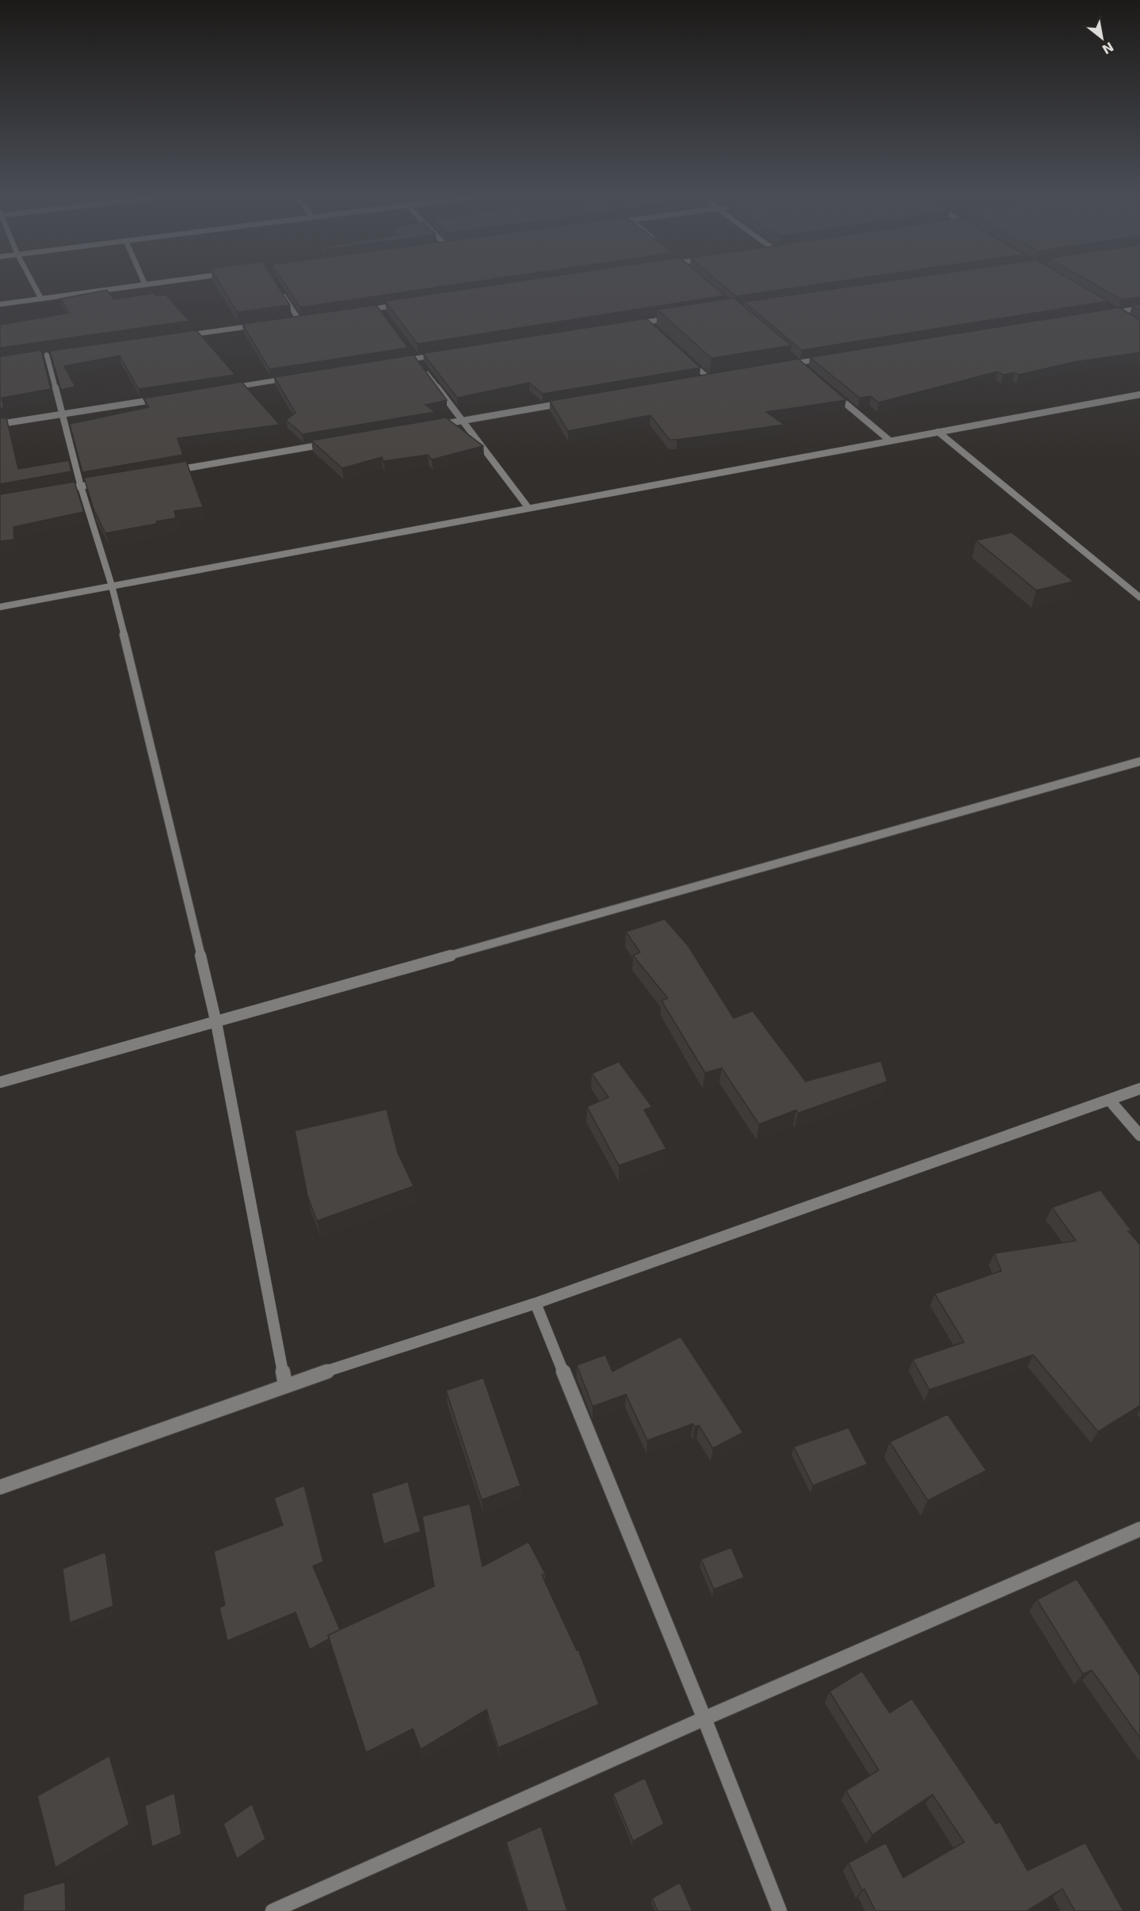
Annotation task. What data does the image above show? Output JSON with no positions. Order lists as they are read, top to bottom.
{
  "north": "bottom right"
}
